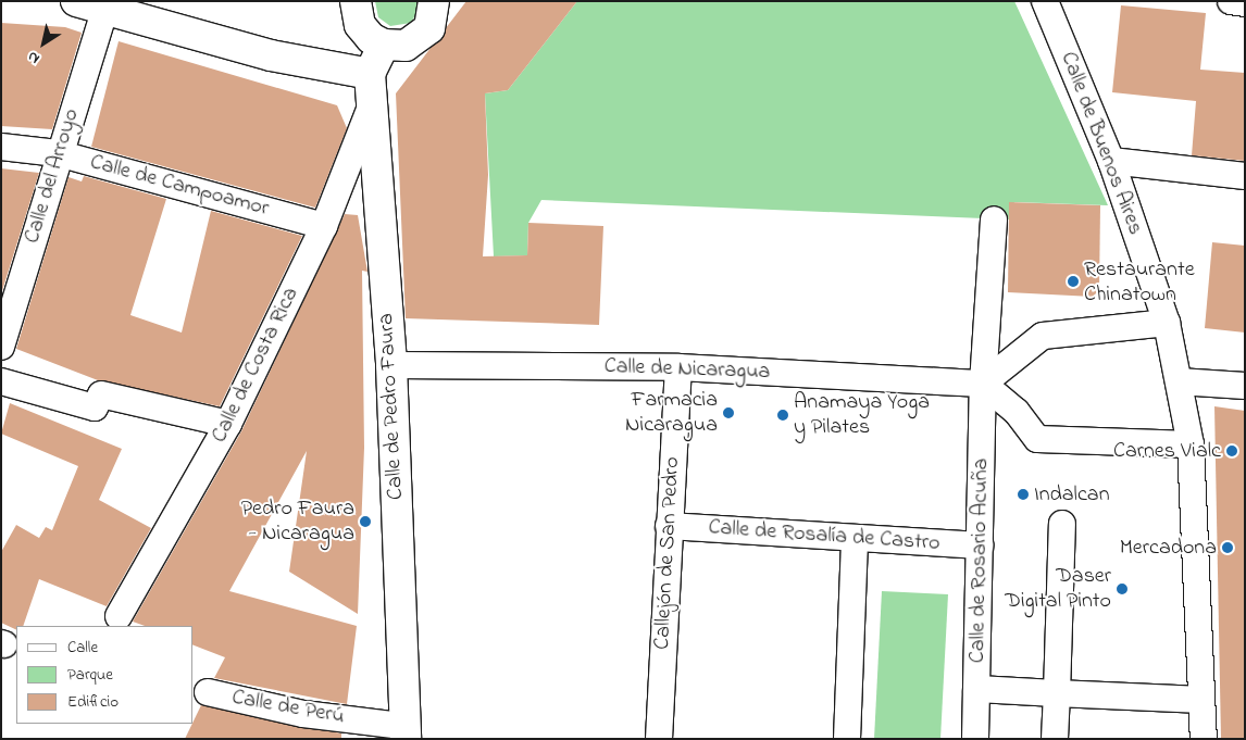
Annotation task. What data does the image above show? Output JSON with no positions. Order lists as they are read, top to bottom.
{
  "streets": {
    "street": [
      "Calle de Buenos Aires",
      "Calle del Arroyo",
      "Calle de Campoamor",
      "Calle de Costa Rica",
      "Calle de Nicaragua",
      "Calle de Pedro Faura",
      "Calle de Rosalía de Castro",
      "Callejón de San Pedro",
      "Calle de Rosario Acuña",
      "Calle de Perú"
    ]
  },
  "crossings": [
    ["Calle del Arroyo", "Calle de Campoamor"],
    ["Calle de Campoamor", "Calle de Costa Rica"],
    ["Calle de Costa Rica", "Calle de Pedro Faura"],
    ["Calle de Nicaragua", "Calle de Pedro Faura"],
    ["Calle de Nicaragua", "Callejón de San Pedro"],
    ["Calle de Nicaragua", "Calle de Rosario Acuña"],
    ["Calle de Pedro Faura", "Calle de Perú"],
    ["Calle de Rosalía de Castro", "Callejón de San Pedro"],
    ["Calle de Rosalía de Castro", "Calle de Rosario Acuña"]
  ],
  "places": [
    "Restaurante Chinatown",
    "Farmacia Nicaragua",
    "Anamaya Yoga y Pilates",
    "Carnes Vialc",
    "Indalcan",
    "Pedro Faura - Nicaragua",
    "Mercadona",
    "Daser Digital Pinto"
  ],
  "legend": ["Calle", "Parque", "Edificio"],
  "north": "bottom left"
}
